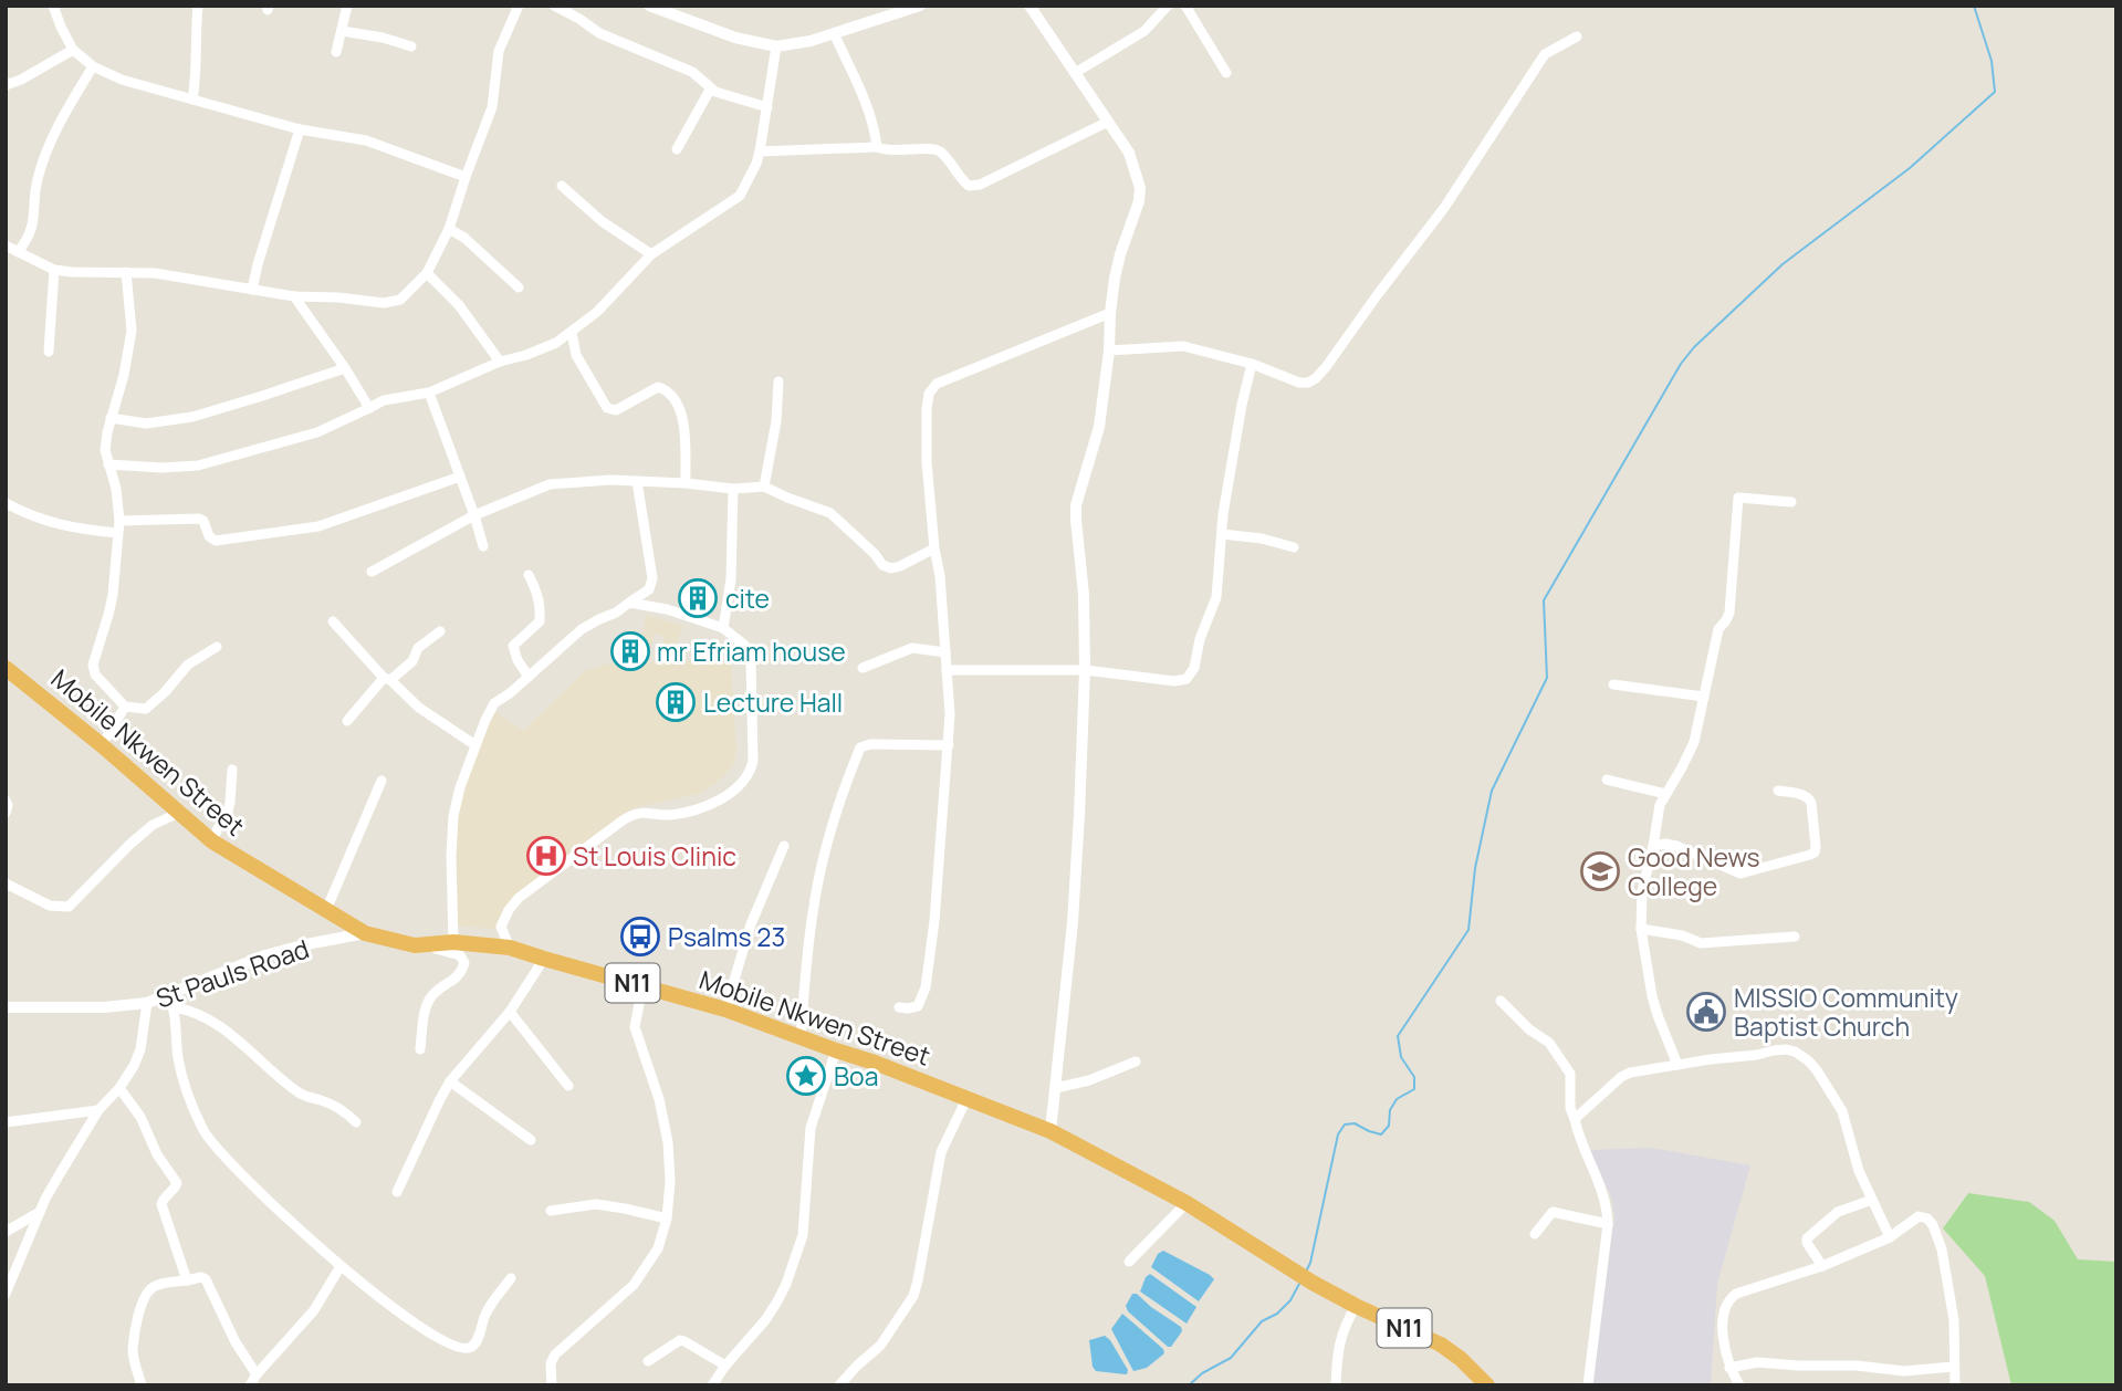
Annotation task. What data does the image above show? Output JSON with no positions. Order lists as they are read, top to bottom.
{
  "streets": {
    "highway": ["Mobile Nkwen Street", "N11"],
    "street": ["St Pauls Road"]
  },
  "crossings": [
    ["Mobile Nkwen Street", "St Pauls Road"]
  ],
  "places": {
    "building": ["cite", "mr Efriam house", "Lecture Hall"],
    "hospital": ["St Louis Clinic"],
    "school or university": ["Good News College"],
    "bus stop": ["Psalms 23"],
    "public building": ["MISSIO Community Baptist Church"],
    "place": ["Boa"]
  }
}
